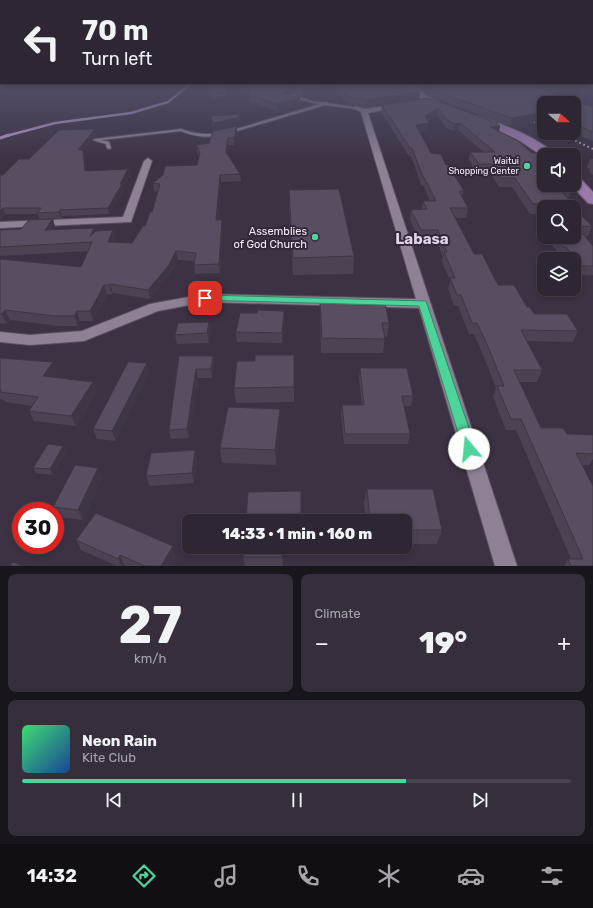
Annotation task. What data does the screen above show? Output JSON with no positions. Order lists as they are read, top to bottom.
{
  "districts": ["Labasa"],
  "places": ["Waitui Shopping Center", "Assemblies of God Church"],
  "north": "right",
  "page": {
    "turn": ["70 m", "Turn left"],
    "limit": "30",
    "trip": "14:33 · 1 min · 160 m",
    "tile": [
      ["27", "km/h"],
      "Climate"
    ],
    "heat": ["−", "19°", "+"],
    "song": ["Neon Rain", "Kite Club"],
    "tabs": "14:32"
  }
}
